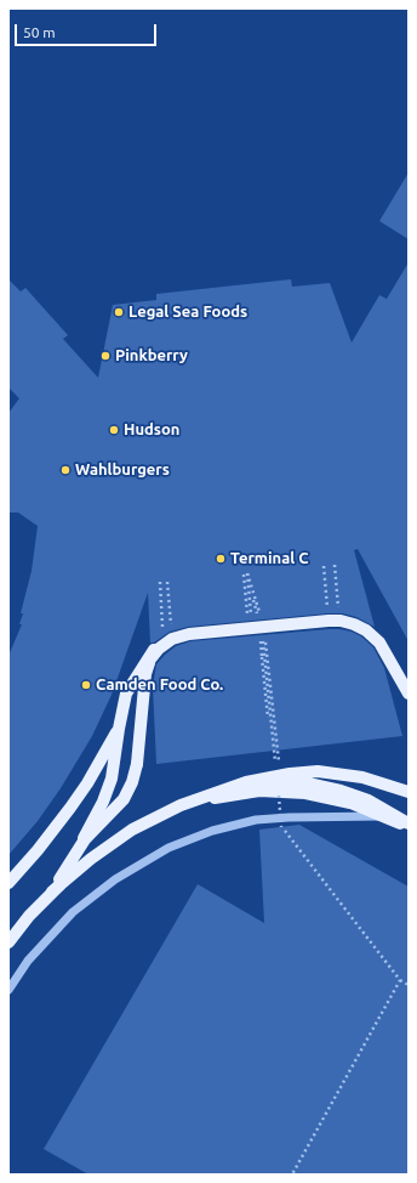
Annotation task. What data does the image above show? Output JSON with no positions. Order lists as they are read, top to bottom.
{
  "places": [
    "Legal Sea Foods",
    "Pinkberry",
    "Hudson",
    "Wahlburgers",
    "Terminal C",
    "Camden Food Co."
  ],
  "scale_bar": "50 m"
}
